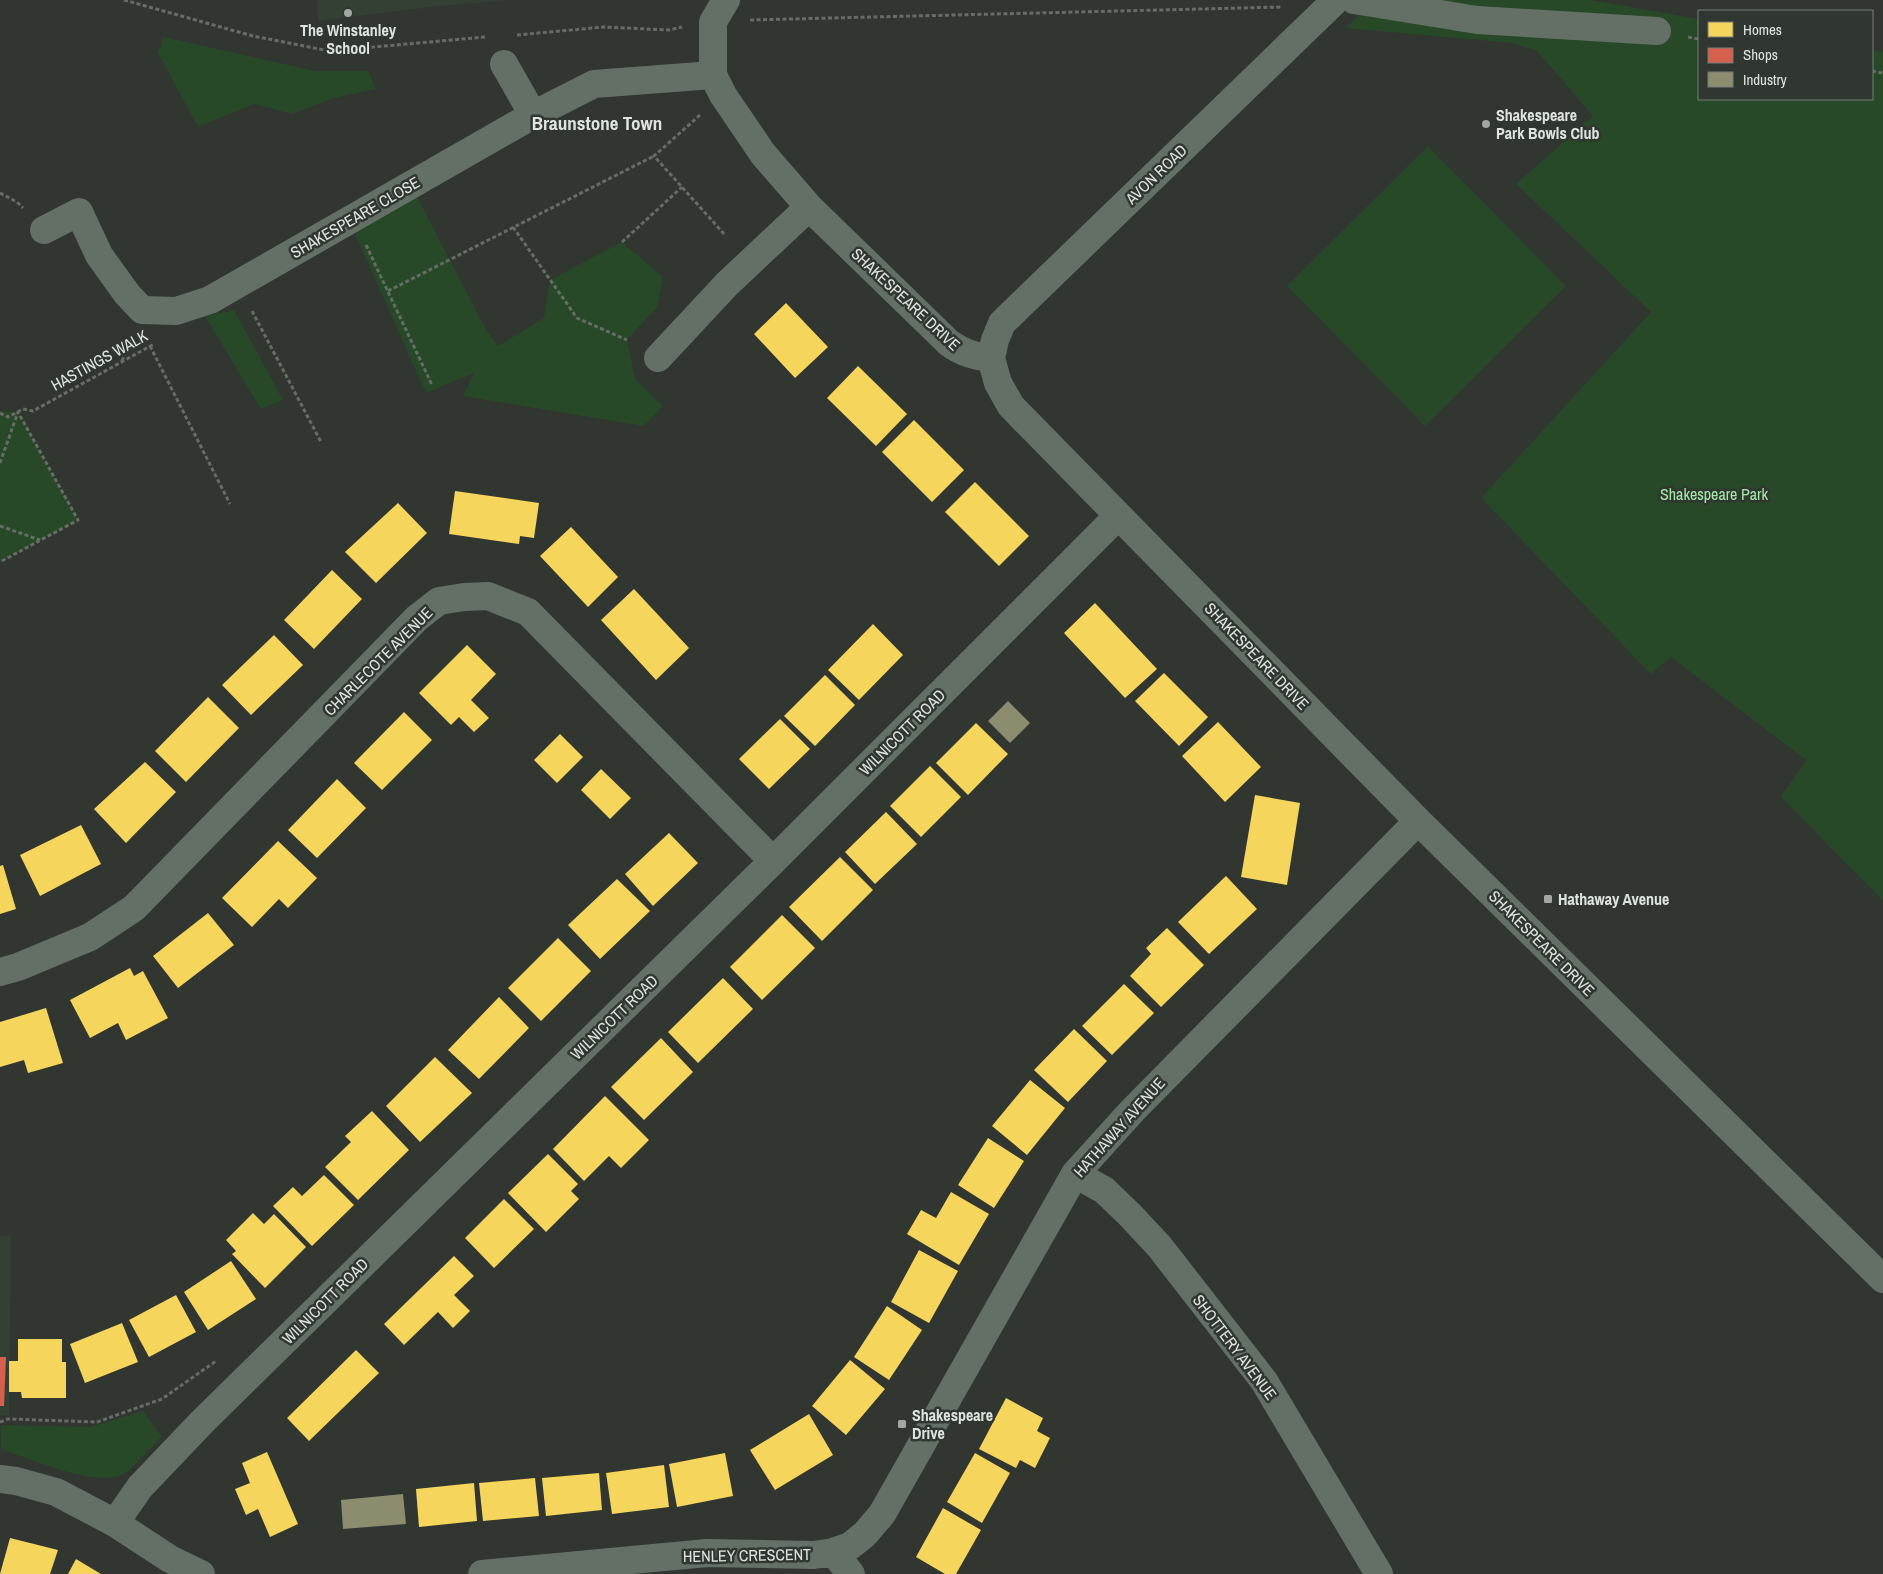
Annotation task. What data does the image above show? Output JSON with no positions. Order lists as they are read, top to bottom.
{
  "streets": {
    "street": [
      "AVON ROAD",
      "SHAKESPEARE CLOSE",
      "SHAKESPEARE DRIVE",
      "CHARLECOTE AVENUE",
      "WILNICOTT ROAD",
      "HATHAWAY AVENUE",
      "SHOTTERY AVENUE",
      "HENLEY CRESCENT"
    ],
    "path": ["HASTINGS WALK"]
  },
  "crossings": [
    ["AVON ROAD", "SHAKESPEARE DRIVE"],
    ["SHAKESPEARE CLOSE", "SHAKESPEARE DRIVE"],
    ["SHAKESPEARE CLOSE", "HASTINGS WALK"],
    ["SHAKESPEARE DRIVE", "WILNICOTT ROAD"],
    ["SHAKESPEARE DRIVE", "HATHAWAY AVENUE"],
    ["CHARLECOTE AVENUE", "WILNICOTT ROAD"],
    ["HATHAWAY AVENUE", "SHOTTERY AVENUE"],
    ["HATHAWAY AVENUE", "HENLEY CRESCENT"]
  ],
  "districts": ["Braunstone Town"],
  "parks": ["Shakespeare Park"],
  "places": {
    "other": ["The Winstanley School", "Shakespeare Park Bowls Club"],
    "transit": ["Hathaway Avenue", "Shakespeare Drive"]
  },
  "legend": ["Homes", "Shops", "Industry"]
}
